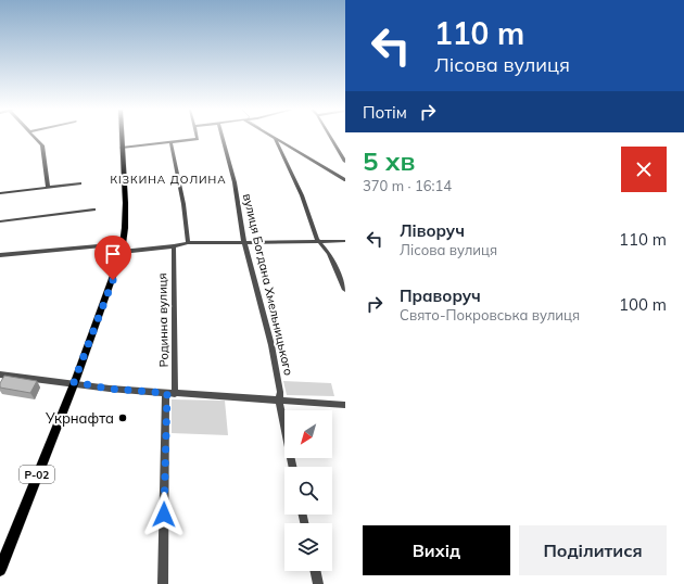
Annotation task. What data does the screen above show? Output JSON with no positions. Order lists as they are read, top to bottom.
{
  "streets": {
    "main road": ["Р-02"],
    "street": ["вулиця Богдана Хмельницького", "Родинна вулиця"]
  },
  "districts": ["КІЗКИНА ДОЛИНА"],
  "places": ["Укрнафта"],
  "north": "bottom left",
  "page": {
    "turn": ["110 m", "Лісова вулиця"],
    "then": "Потім",
    "heading": ["5 хв", "370 m · 16:14"],
    "list": [
      {
        "name": "Ліворуч",
        "note": "Лісова вулиця",
        "value": "110 m"
      },
      {
        "name": "Праворуч",
        "note": "Свято-Покровська вулиця",
        "value": "100 m"
      }
    ],
    "buttons": ["Вихід", "Поділитися"]
  }
}
